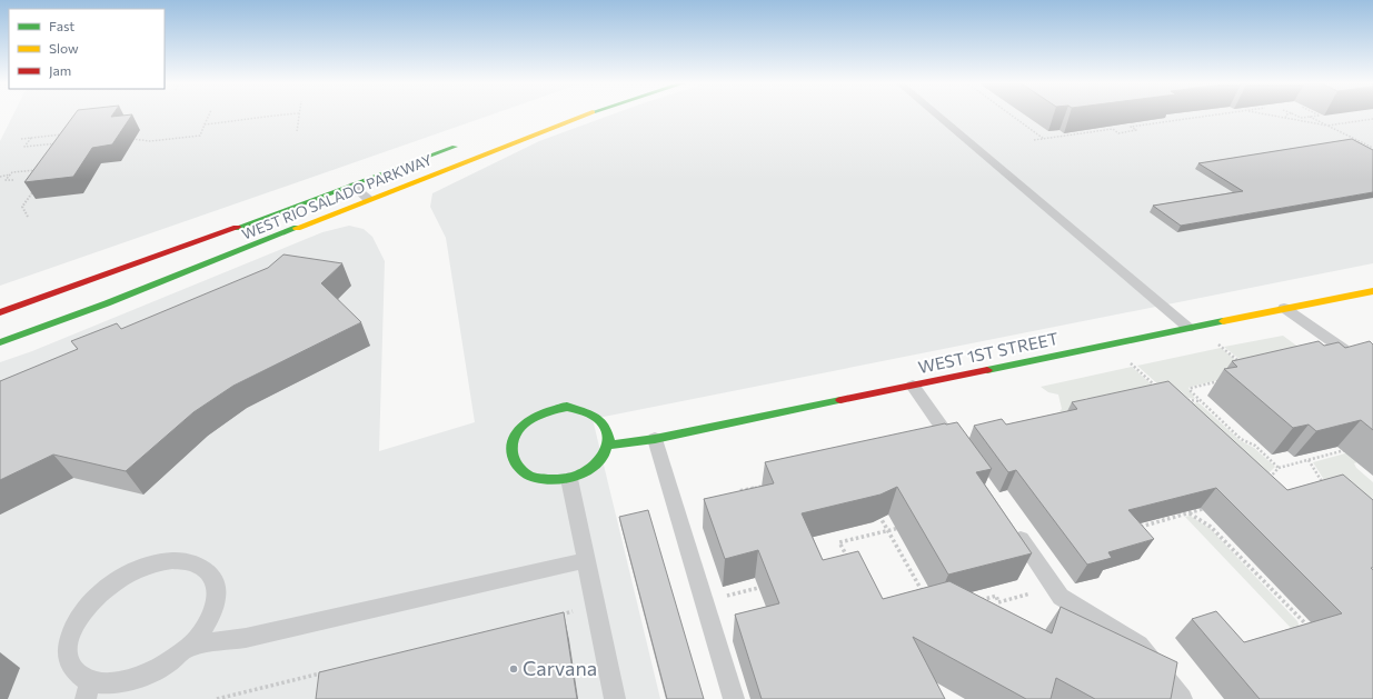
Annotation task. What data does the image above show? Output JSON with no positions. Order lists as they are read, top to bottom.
{
  "streets": {
    "main road": ["WEST RIO SALADO PARKWAY", "WEST 1ST STREET"]
  },
  "places": ["Carvana"],
  "legend": ["Fast", "Slow", "Jam"]
}
